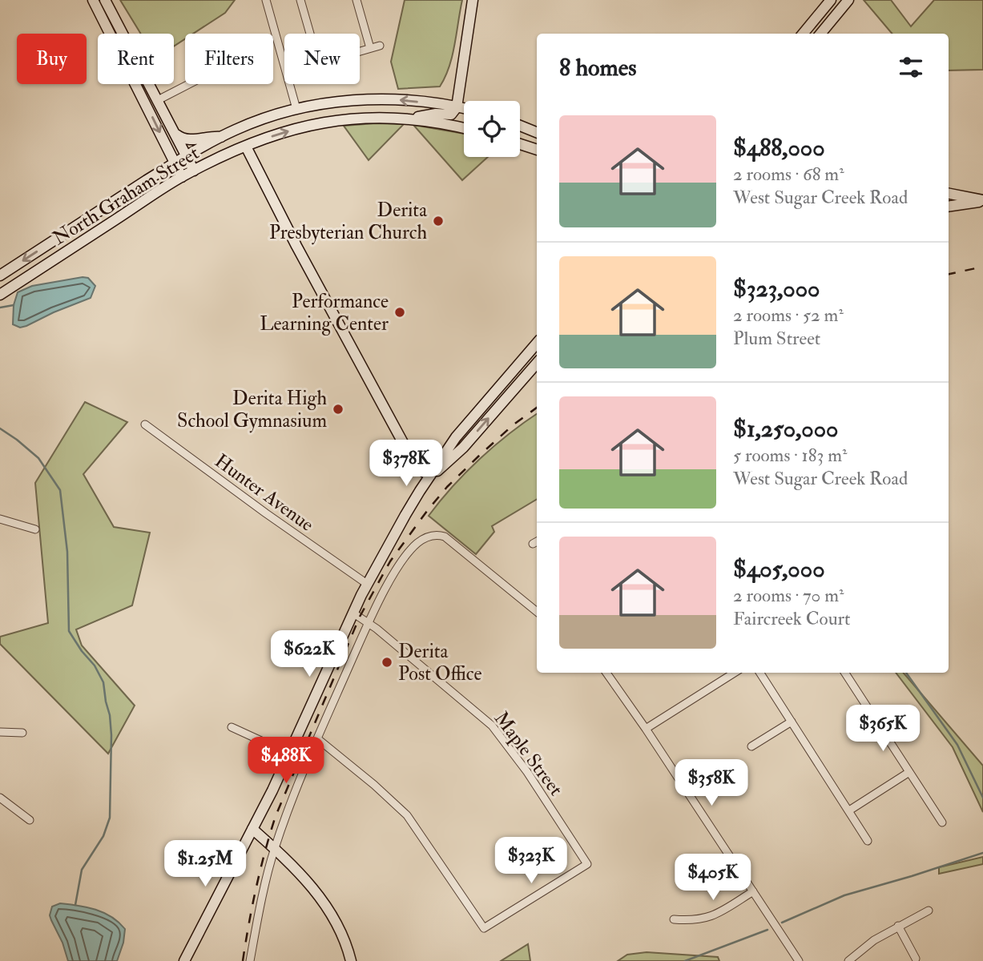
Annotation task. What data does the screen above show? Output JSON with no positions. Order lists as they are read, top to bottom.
{
  "streets": {
    "main road": ["North Graham Street"],
    "street": ["Hunter Avenue", "Maple Street"]
  },
  "places": [
    "Derita Presbyterian Church",
    "Performance Learning Center",
    "Derita High School Gymnasium",
    "Derita Post Office"
  ],
  "page": {
    "chip": [
      "Buy",
      "Rent",
      "Filters",
      "New"
    ],
    "heading": "8 homes",
    "list": [
      {
        "name": "$488,000",
        "note": "2 rooms · 68 m² · West Sugar Creek Road"
      },
      {
        "name": "$323,000",
        "note": "2 rooms · 52 m² · Plum Street"
      },
      {
        "name": "$1,250,000",
        "note": "5 rooms · 183 m² · West Sugar Creek Road"
      },
      {
        "name": "$405,000",
        "note": "2 rooms · 70 m² · Faircreek Court"
      }
    ],
    "price": [
      "$378K",
      "$622K",
      "$365K",
      "$488K",
      "$358K",
      "$323K",
      "$1.25M",
      "$405K"
    ]
  }
}
